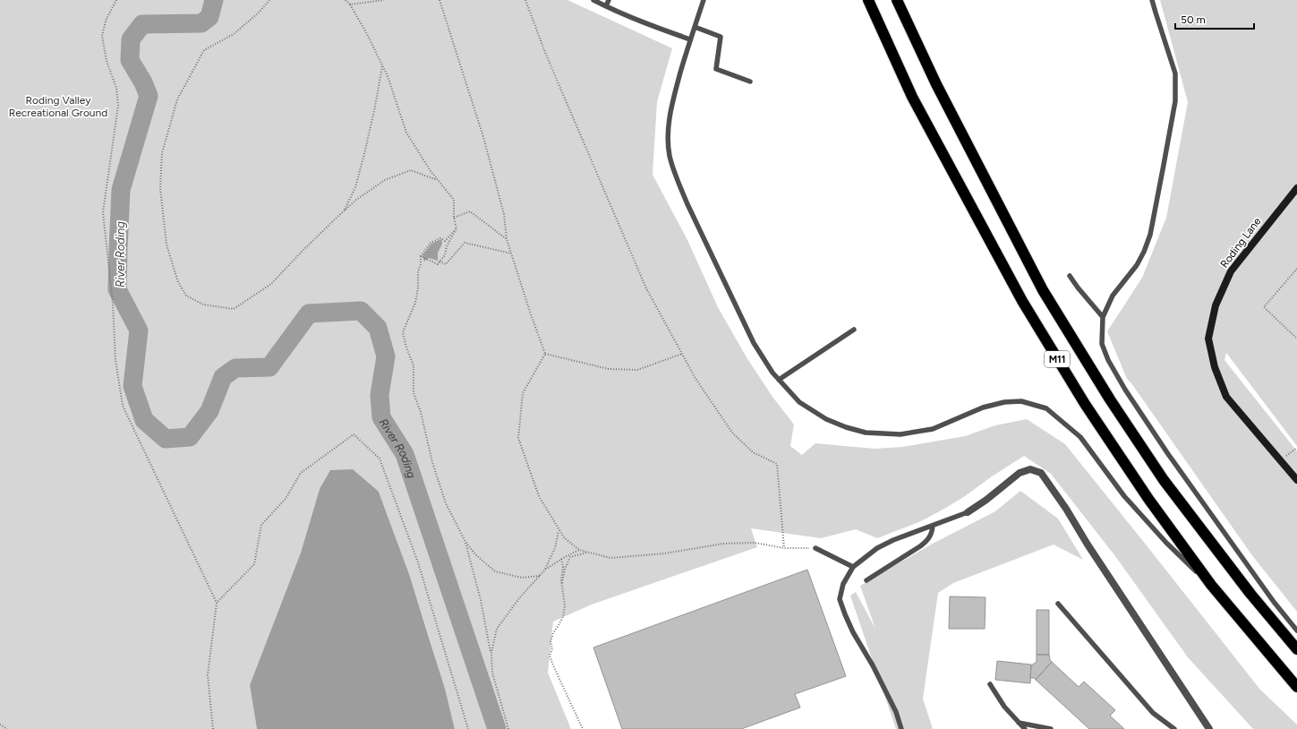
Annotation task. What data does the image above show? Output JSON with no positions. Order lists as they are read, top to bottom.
{
  "streets": {
    "highway": ["M11"],
    "street": ["Roding Lane"]
  },
  "water": ["River Roding"],
  "parks": ["Roding Valley Recreational Ground"],
  "scale_bar": "50 m"
}
